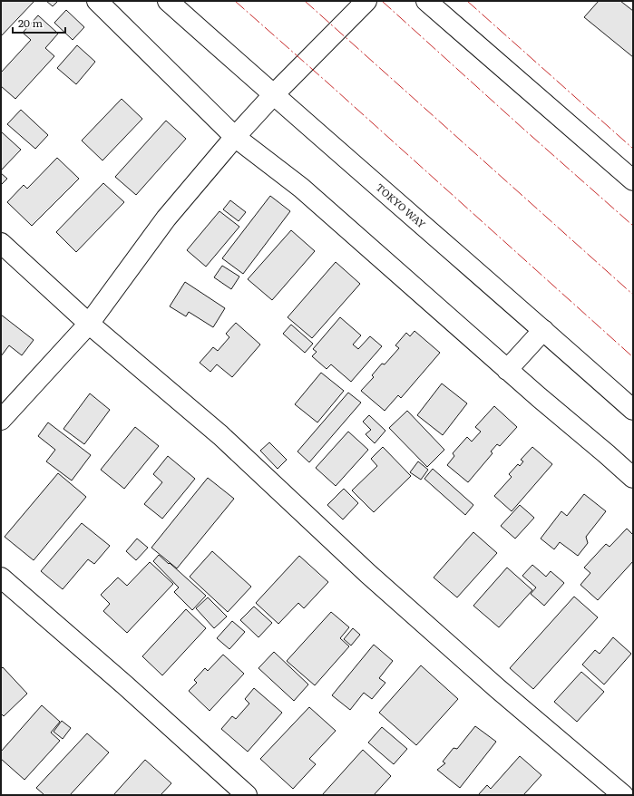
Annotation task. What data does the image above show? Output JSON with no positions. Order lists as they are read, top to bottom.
{
  "streets": {
    "street": ["TOKYO WAY"]
  },
  "scale_bar": "20 m"
}
